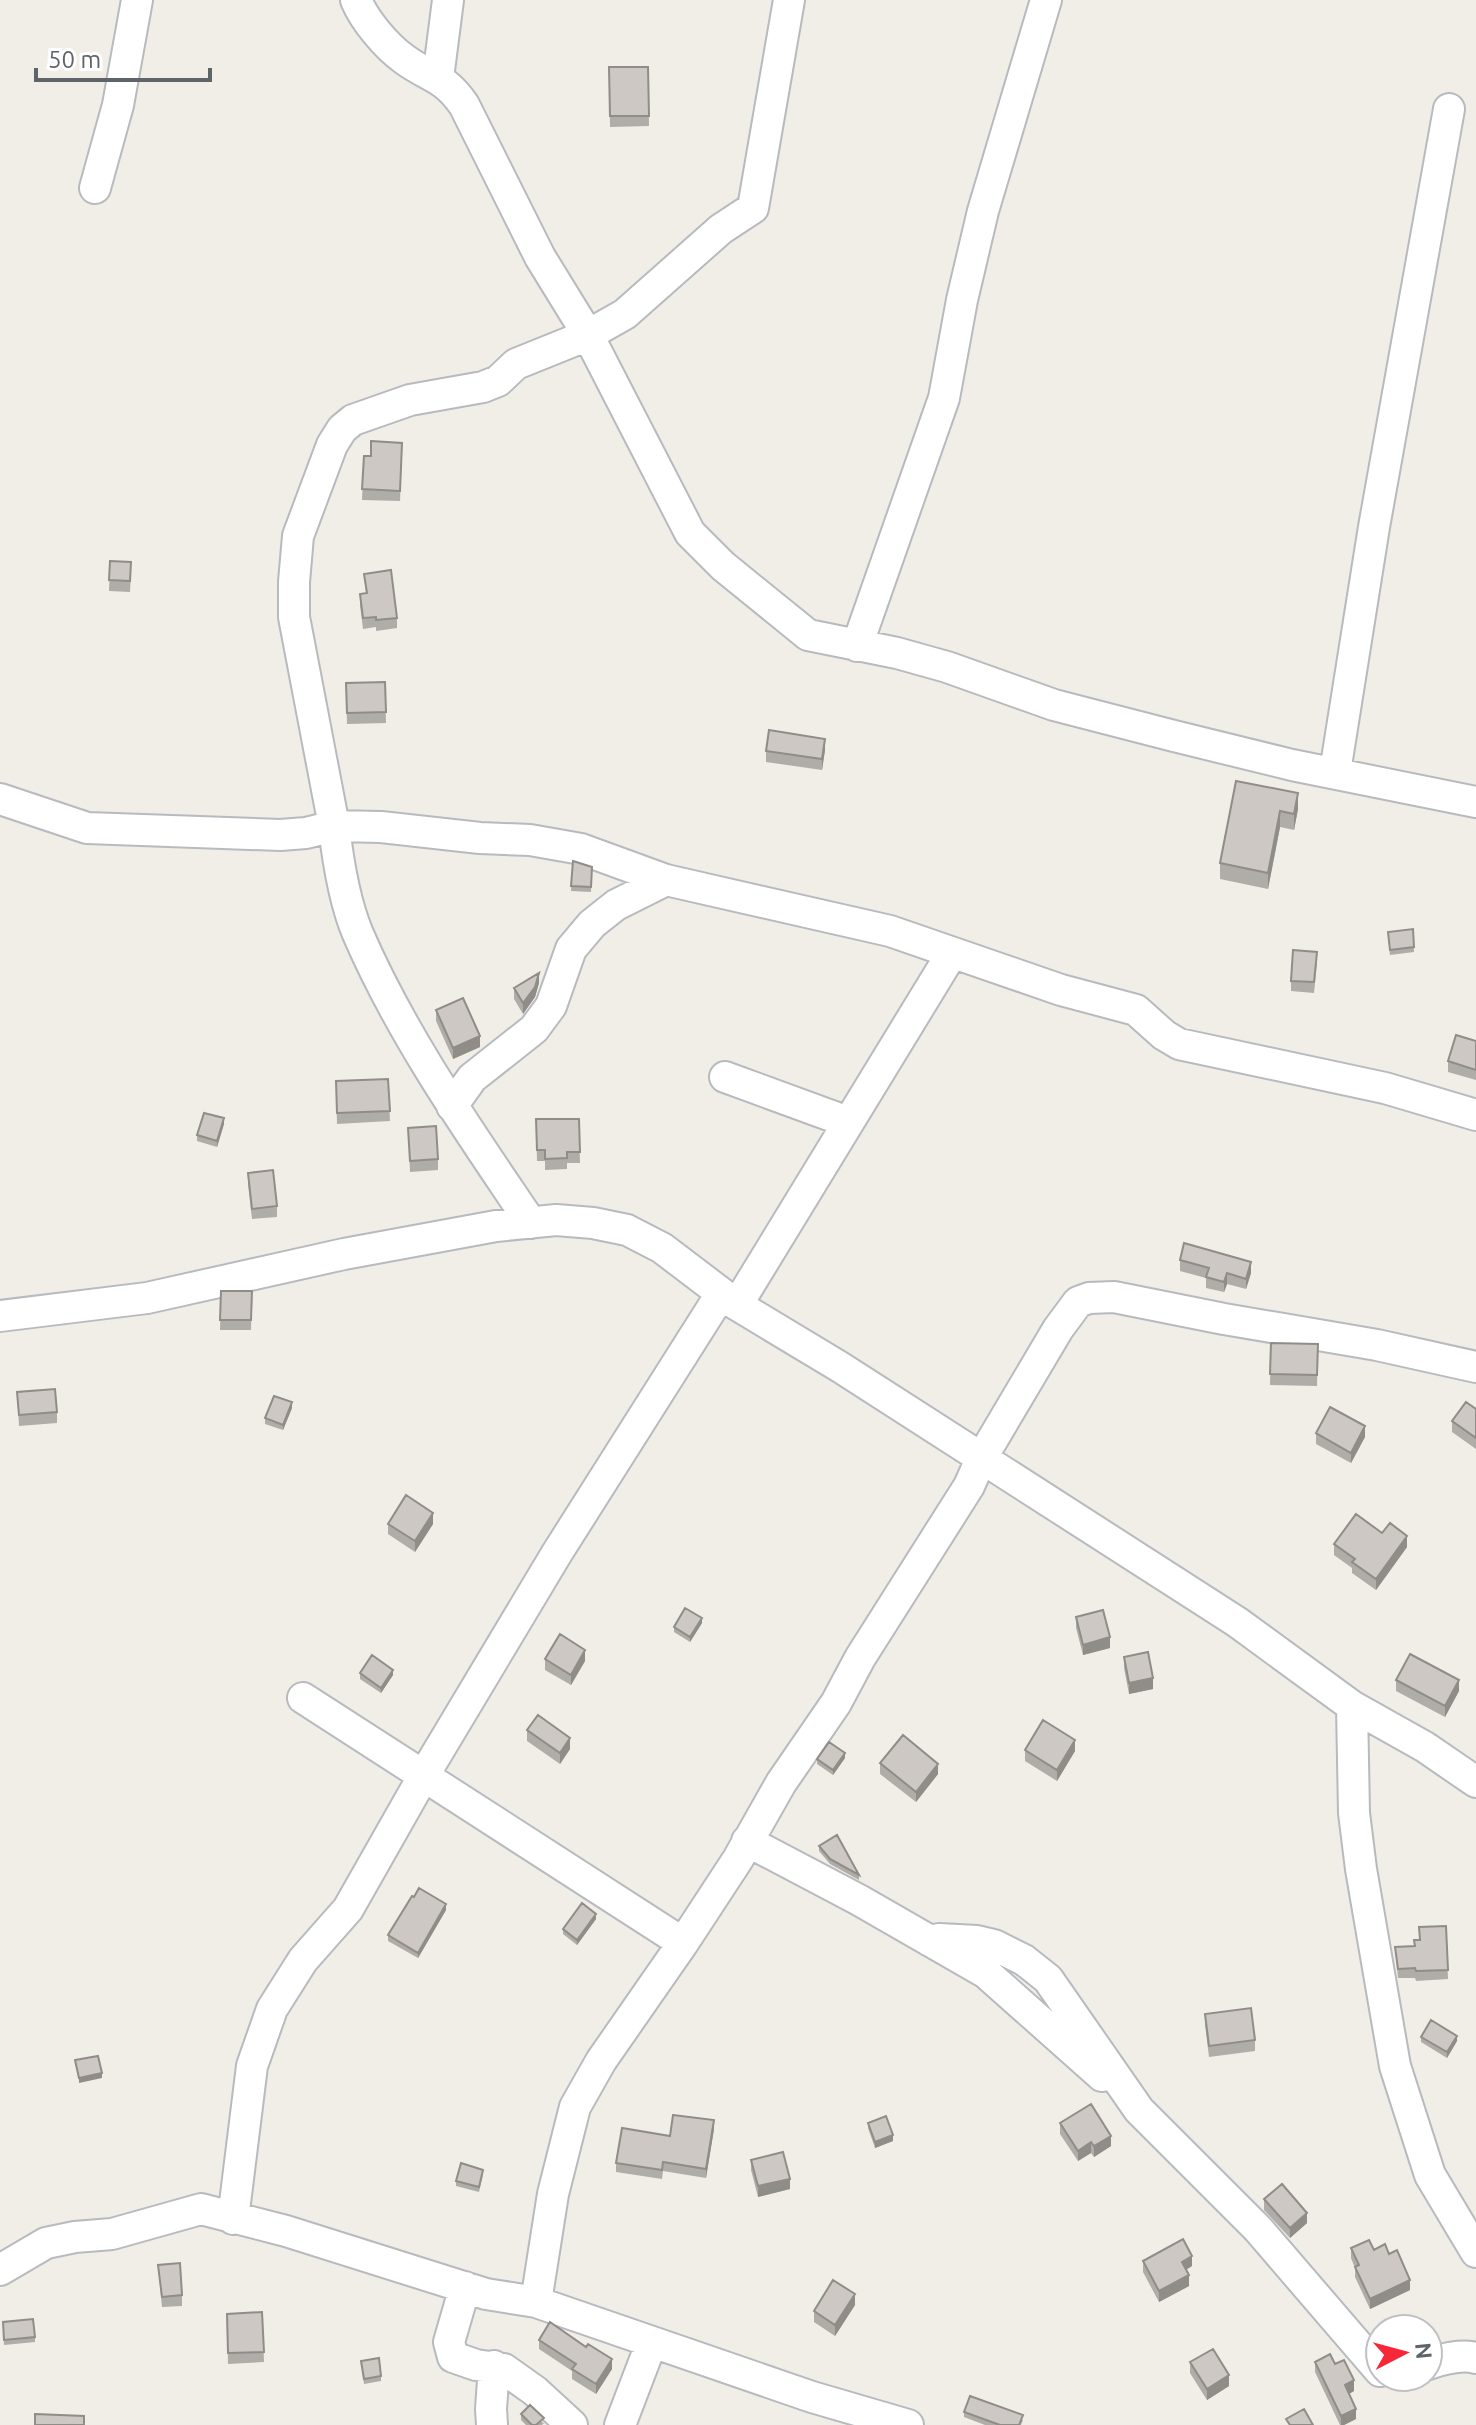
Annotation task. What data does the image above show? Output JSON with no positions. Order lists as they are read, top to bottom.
{
  "scale_bar": "50 m",
  "north": "right"
}
